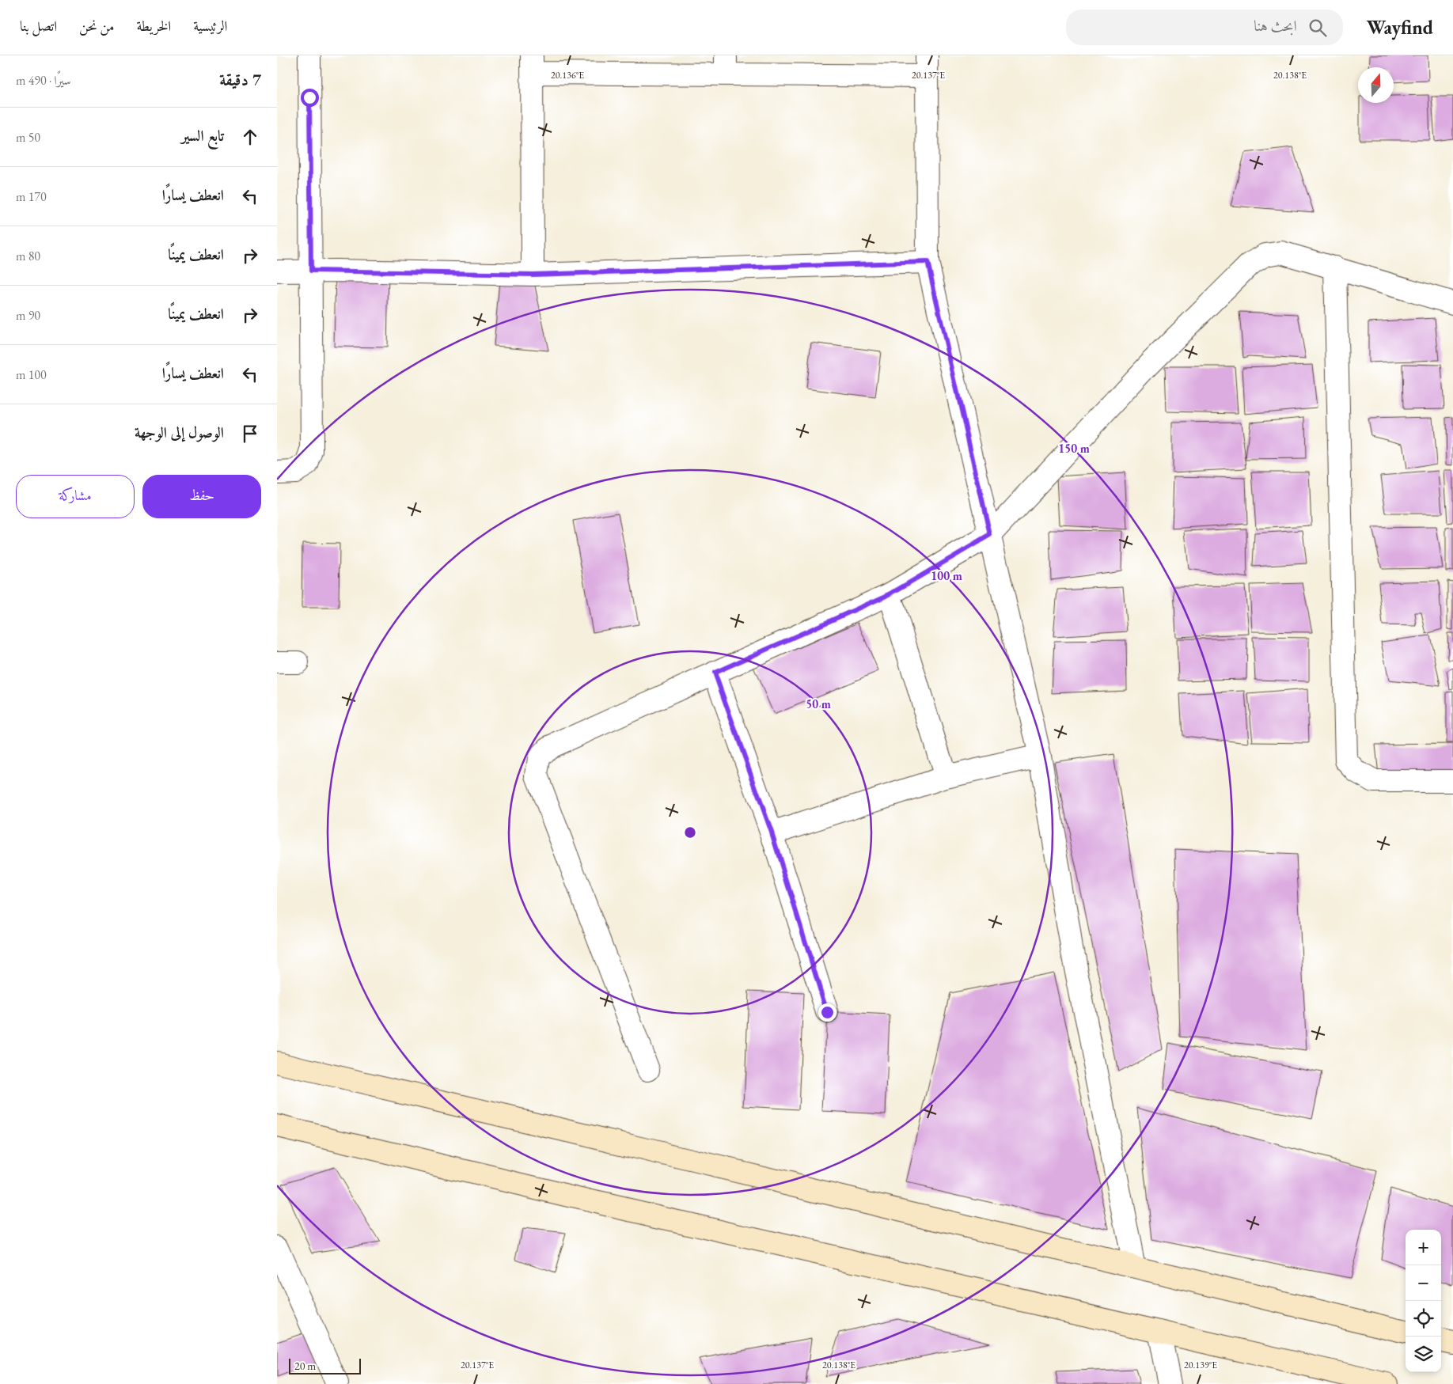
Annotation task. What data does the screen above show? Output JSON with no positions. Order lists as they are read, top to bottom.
{
  "scale_bar": "20 m",
  "north": "top",
  "page": {
    "header": "Wayfind",
    "search": "ابحث هنا",
    "nav": [
      "الرئيسية",
      "الخريطة",
      "من نحن",
      "اتصل بنا"
    ],
    "heading": ["7 دقيقة", "سيرًا · 490 m"],
    "list": [
      ["تابع السير", "50 m"],
      ["انعطف يسارًا", "170 m"],
      ["انعطف يمينًا", "80 m"],
      ["انعطف يمينًا", "90 m"],
      ["انعطف يسارًا", "100 m"],
      "الوصول إلى الوجهة"
    ],
    "buttons": ["حفظ", "مشاركة"],
    "map_buttons": ["+", "−"],
    "scale": "20 m"
  },
  "coordinates": [
    "20.136°E",
    "20.137°E",
    "20.138°E",
    "20.139°E"
  ],
  "rings": ["150 m", "100 m", "50 m"]
}
